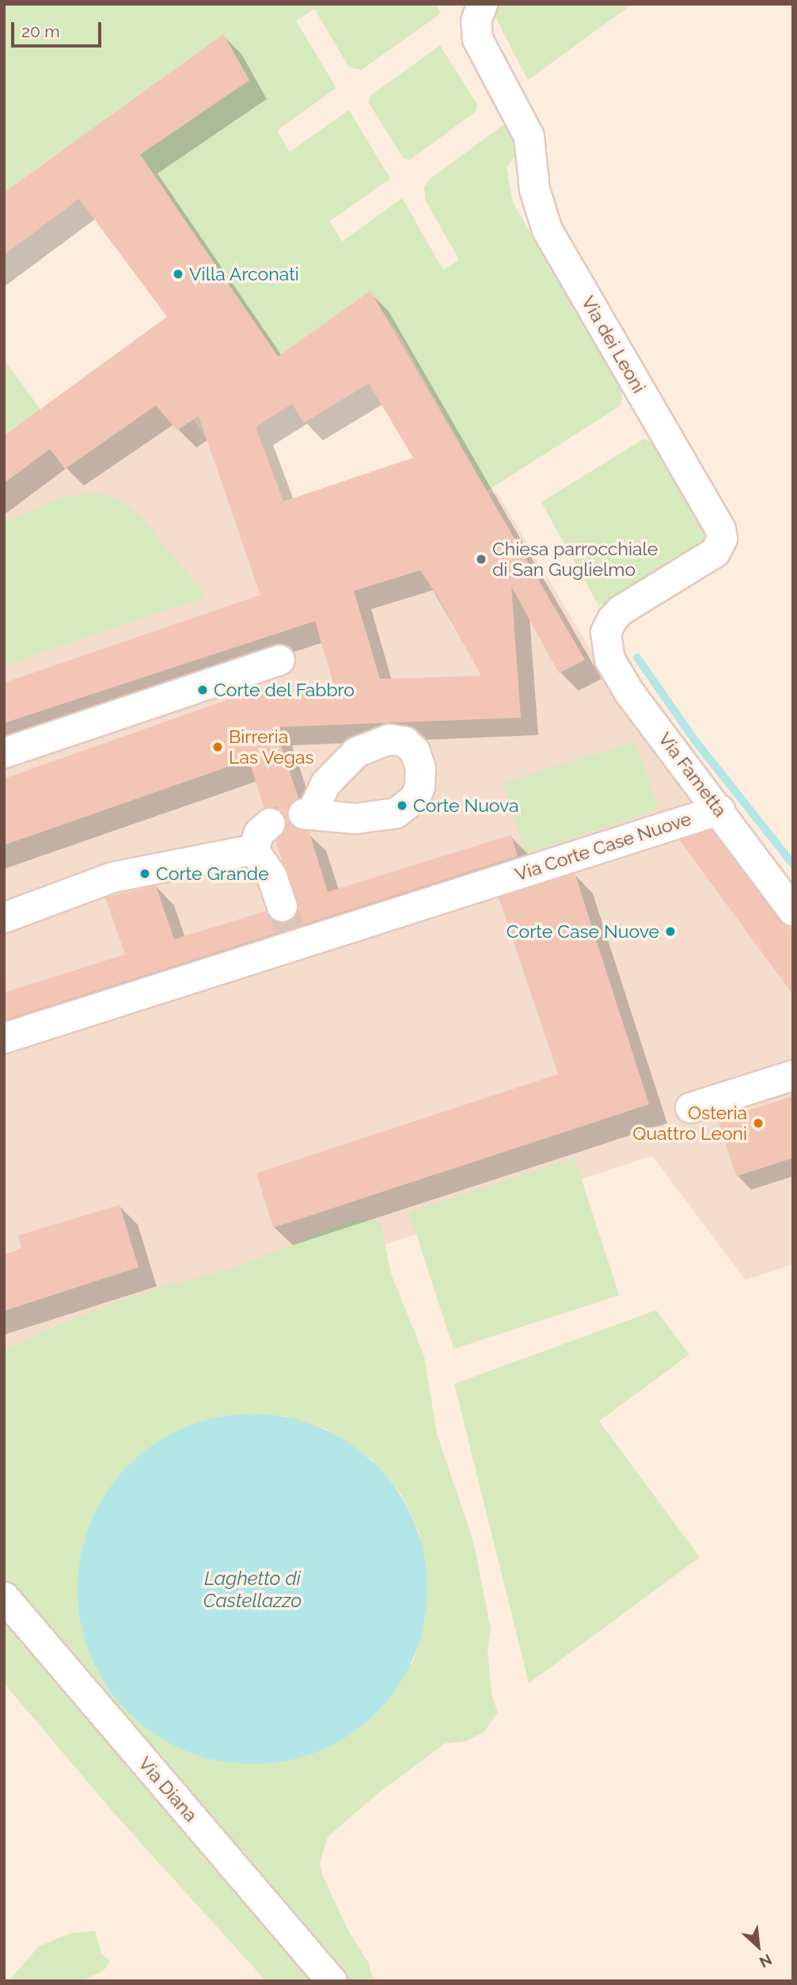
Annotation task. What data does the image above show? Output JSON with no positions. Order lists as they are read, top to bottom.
{
  "streets": {
    "street": [
      "Via dei Leoni",
      "Via Fametta",
      "Via Corte Case Nuove",
      "Via Diana"
    ]
  },
  "crossings": [
    ["Via dei Leoni", "Via Fametta"],
    ["Via Fametta", "Via Corte Case Nuove"]
  ],
  "water": ["Laghetto di Castellazzo"],
  "places": [
    "Villa Arconati",
    "Chiesa parrocchiale di San Guglielmo",
    "Corte del Fabbro",
    "Birreria Las Vegas",
    "Corte Nuova",
    "Corte Grande",
    "Corte Case Nuove",
    "Osteria Quattro Leoni"
  ],
  "scale_bar": "20 m",
  "north": "bottom right"
}
